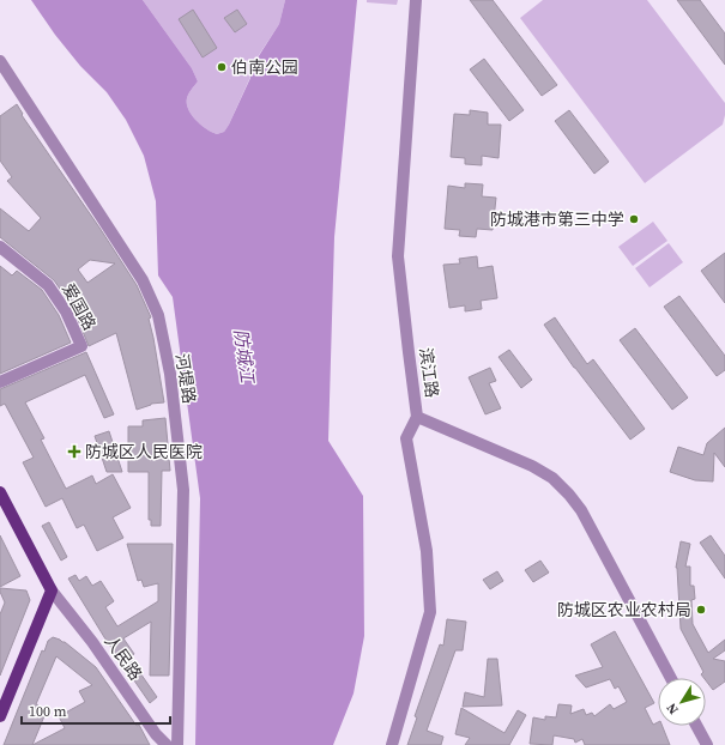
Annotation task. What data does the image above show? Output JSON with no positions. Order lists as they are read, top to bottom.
{
  "streets": {
    "main road": ["人民路"],
    "street": ["爱国路", "滨江路", "河堤路"]
  },
  "water": ["防城江"],
  "places": {
    "other": ["伯南公园", "防城港市第三中学", "防城区农业农村局"],
    "health": ["防城区人民医院"]
  },
  "scale_bar": "100 m",
  "north": "bottom left"
}
